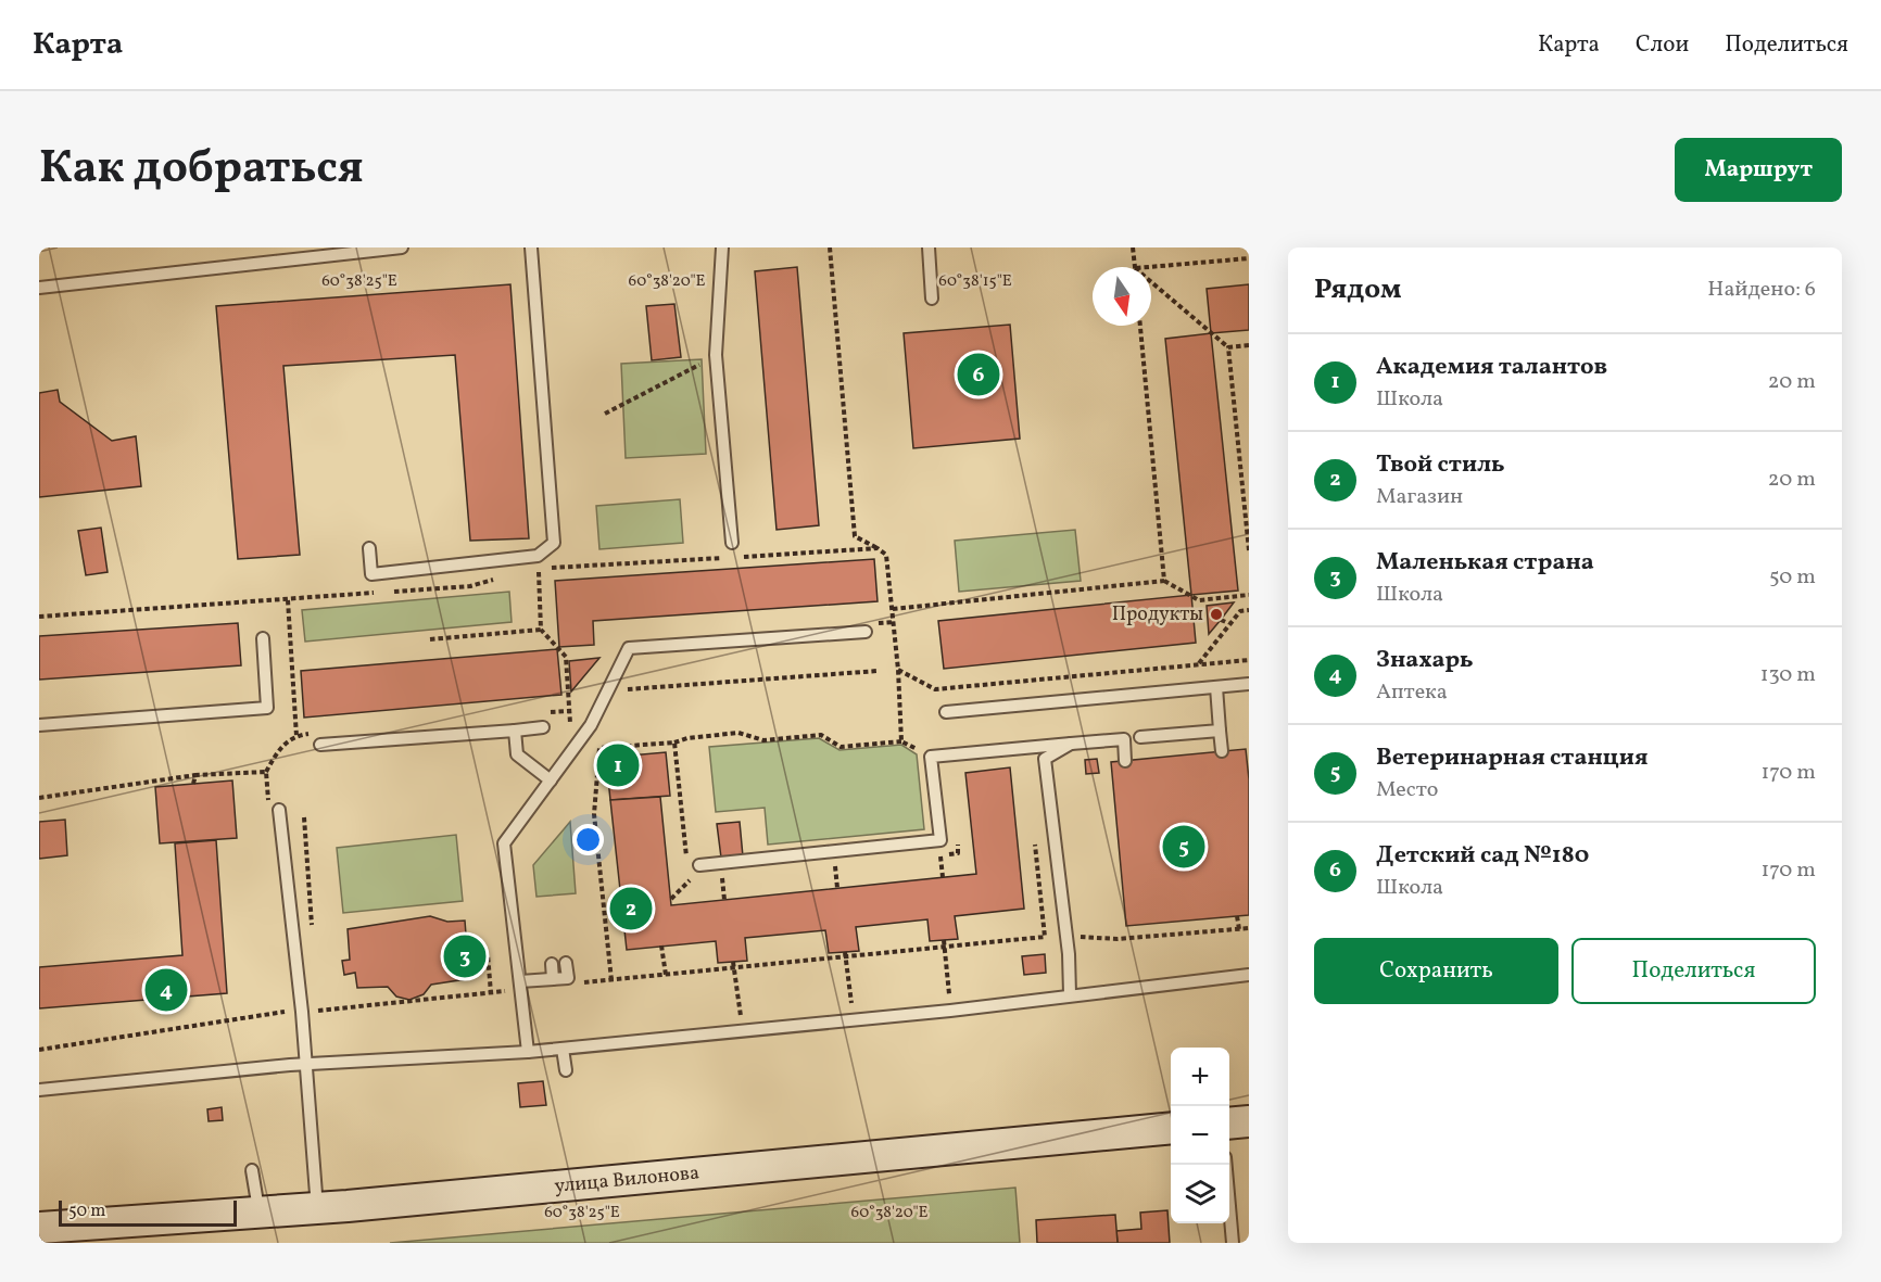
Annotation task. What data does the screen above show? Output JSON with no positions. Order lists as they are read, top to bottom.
{
  "streets": {
    "street": ["улица Вилонова"]
  },
  "places": ["Продукты"],
  "scale_bar": "50 m",
  "north": "bottom",
  "page": {
    "header": "Карта",
    "nav": ["Карта", "Слои", "Поделиться"],
    "title": "Как добраться",
    "buttons": [
      "Маршрут",
      ["Сохранить", "Поделиться"]
    ],
    "heading": ["Рядом", "Найдено: 6"],
    "list": [
      {
        "mark": "1",
        "name": "Академия талантов",
        "note": "Школа",
        "value": "20 m"
      },
      {
        "mark": "2",
        "name": "Твой стиль",
        "note": "Магазин",
        "value": "20 m"
      },
      {
        "mark": "3",
        "name": "Маленькая страна",
        "note": "Школа",
        "value": "50 m"
      },
      {
        "mark": "4",
        "name": "Знахарь",
        "note": "Аптека",
        "value": "130 m"
      },
      {
        "mark": "5",
        "name": "Ветеринарная станция",
        "note": "Место",
        "value": "170 m"
      },
      {
        "mark": "6",
        "name": "Детский сад №180",
        "note": "Школа",
        "value": "170 m"
      }
    ],
    "pins": [
      "6",
      "1",
      "5",
      "2",
      "3",
      "4"
    ],
    "map_buttons": ["+", "−"],
    "scale": "50 m"
  },
  "coordinates": ["60°38'25\"E", "60°38'20\"E", "60°38'15\"E"]
}
